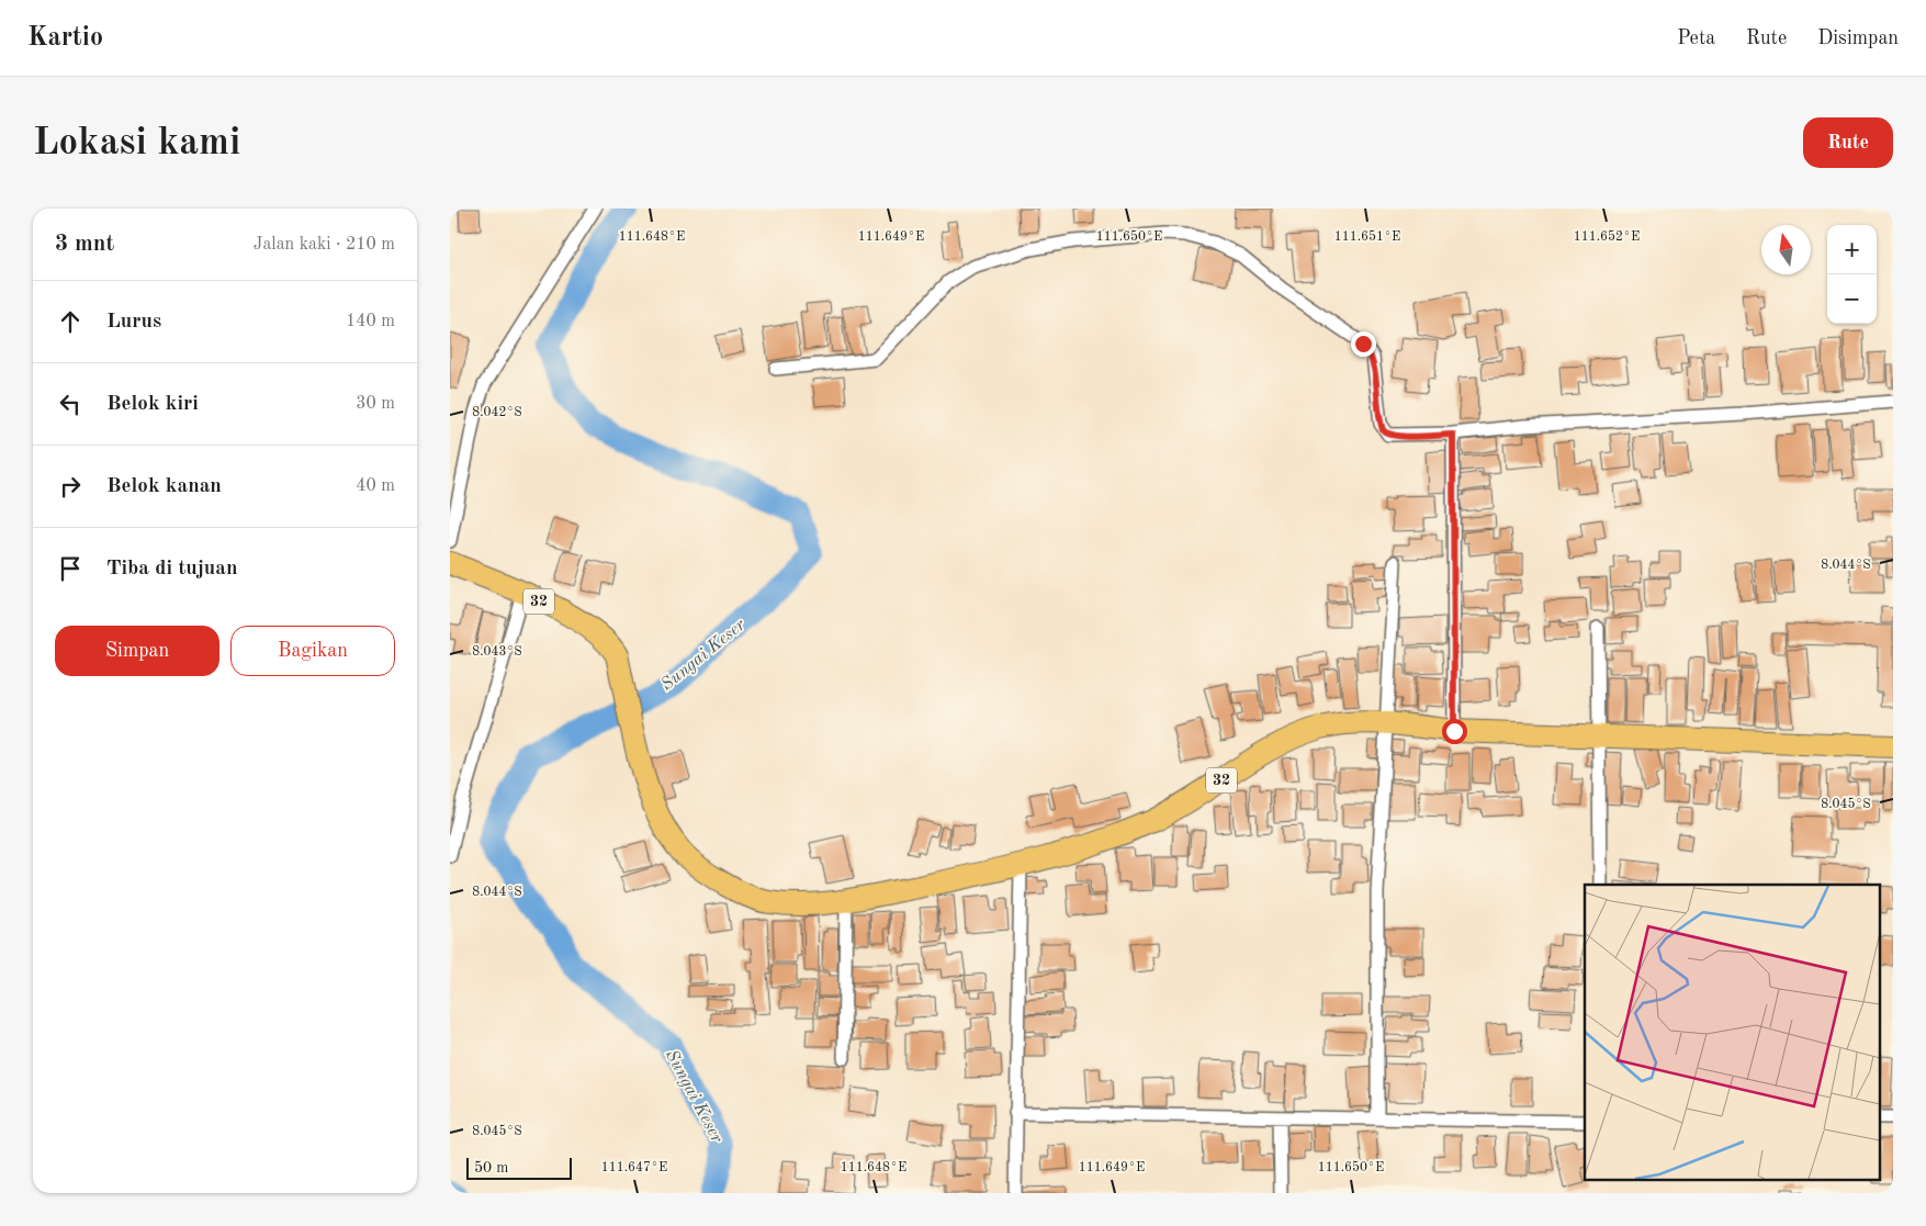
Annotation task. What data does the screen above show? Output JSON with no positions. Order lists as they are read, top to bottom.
{
  "streets": {
    "highway": ["32"]
  },
  "water": ["Sungai Keser"],
  "scale_bar": "50 m",
  "north": "top",
  "page": {
    "header": "Kartio",
    "nav": ["Peta", "Rute", "Disimpan"],
    "buttons": [
      "Rute",
      ["Simpan", "Bagikan"]
    ],
    "title": "Lokasi kami",
    "heading": ["3 mnt", "Jalan kaki · 210 m"],
    "map_buttons": ["+", "−"],
    "list": [
      ["Lurus", "140 m"],
      ["Belok kiri", "30 m"],
      ["Belok kanan", "40 m"],
      "Tiba di tujuan"
    ],
    "scale": "50 m"
  },
  "coordinates": [
    "111.648°E",
    "111.649°E",
    "111.650°E",
    "111.651°E",
    "111.652°E",
    "8.042°S",
    "8.044°S",
    "8.043°S",
    "8.045°S",
    "111.647°E"
  ]
}
